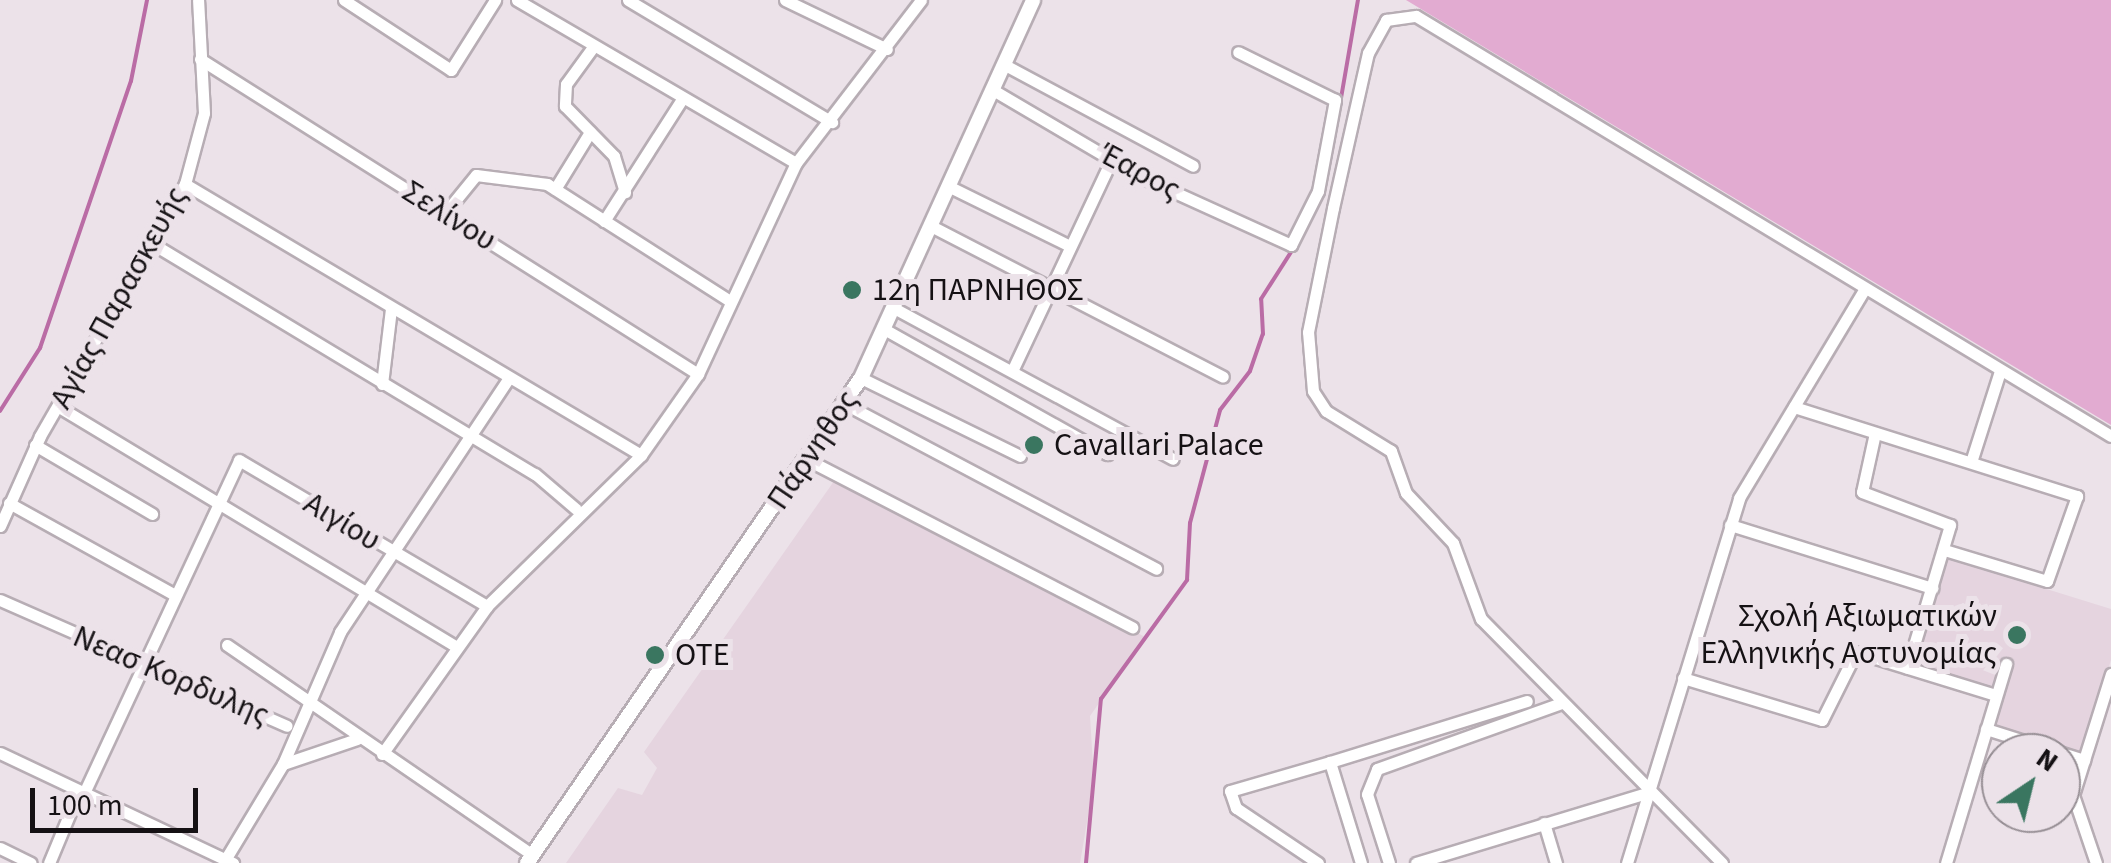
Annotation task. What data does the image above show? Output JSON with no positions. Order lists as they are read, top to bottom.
{
  "streets": {
    "main road": ["Πάρνηθος"],
    "street": [
      "Έαρος",
      "Σελίνου",
      "Αγίας Παρασκευής",
      "Αιγίου",
      "Νεασ Κορδυλης"
    ]
  },
  "crossings": [
    ["Έαρος", "Πάρνηθος"],
    ["Σελίνου", "Αγίας Παρασκευής"],
    ["Αγίας Παρασκευής", "Αιγίου"]
  ],
  "places": [
    "12η ΠΑΡΝΗΘΟΣ",
    "Cavallari Palace",
    "Σχολή Αξιωματικών Ελληνικής Αστυνομίας",
    "ΟΤΕ"
  ],
  "scale_bar": "100 m",
  "north": "top right"
}
